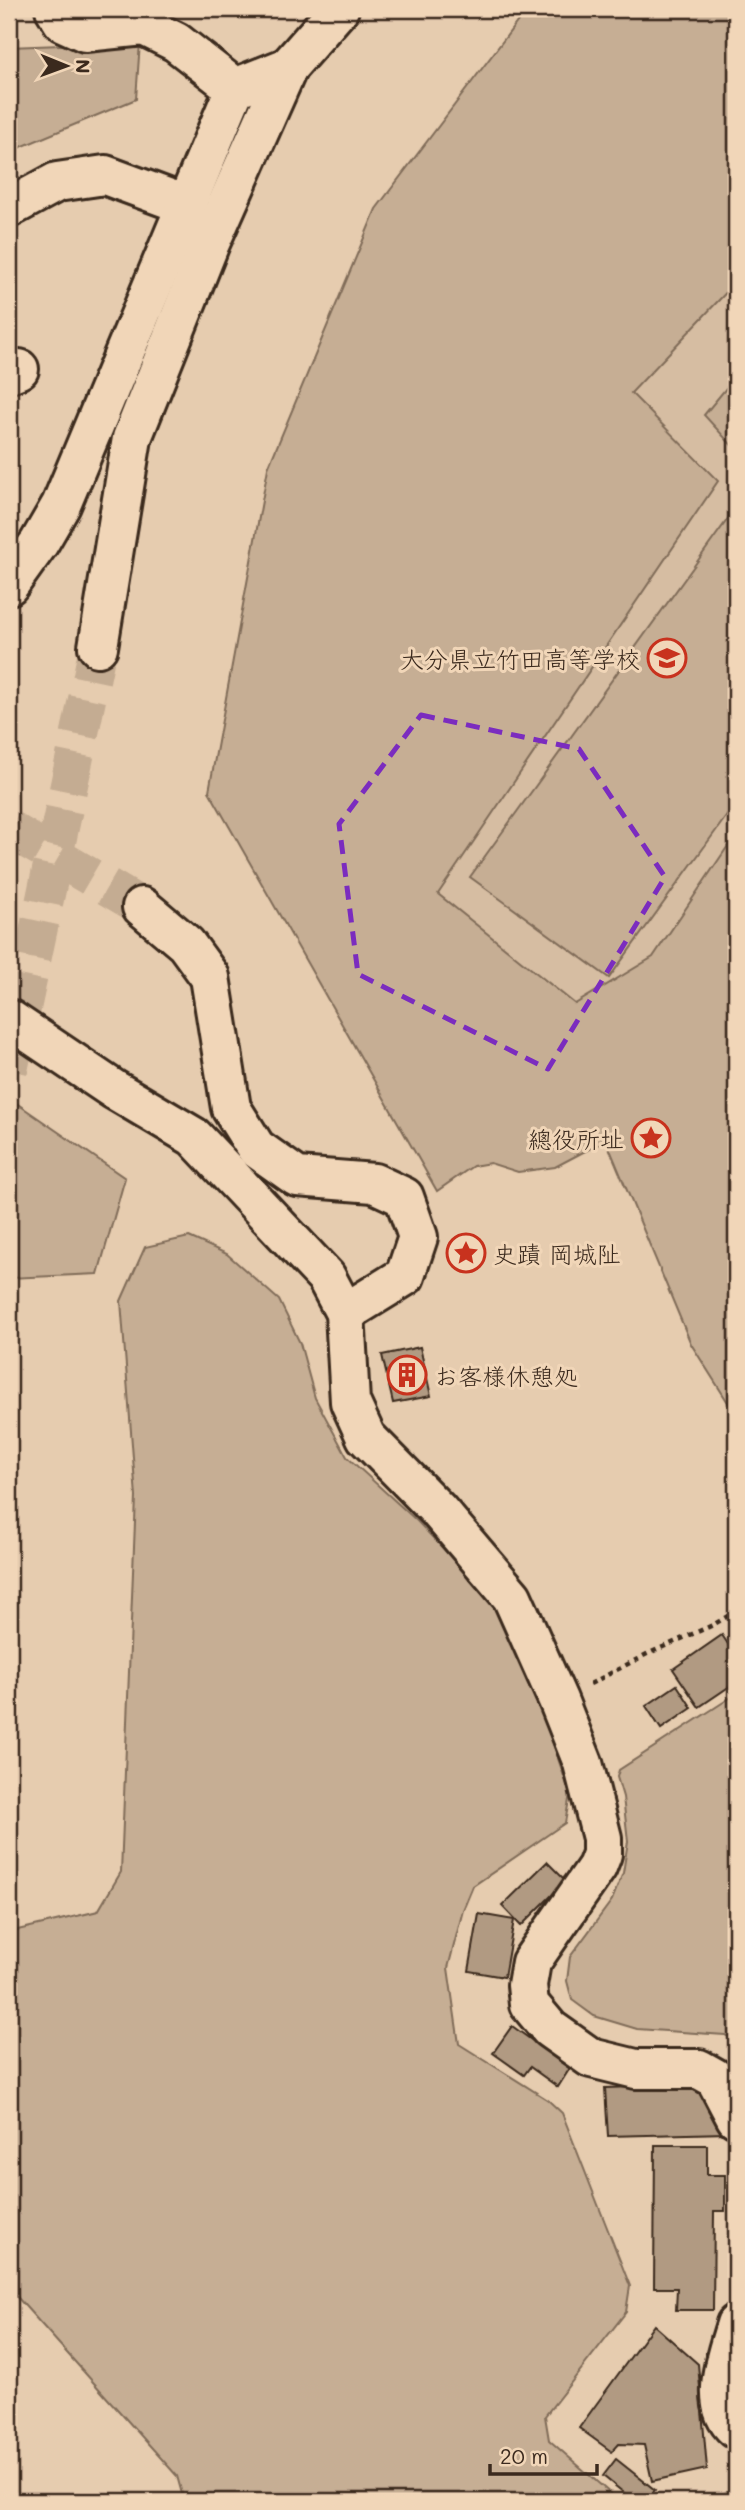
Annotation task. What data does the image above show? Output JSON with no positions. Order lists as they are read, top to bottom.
{
  "places": {
    "school or university": ["大分県立竹田高等学校"],
    "place": ["總役所址", "史蹟 岡城阯"],
    "building": ["お客様休憩処"]
  },
  "scale_bar": "20 m",
  "north": "right"
}
